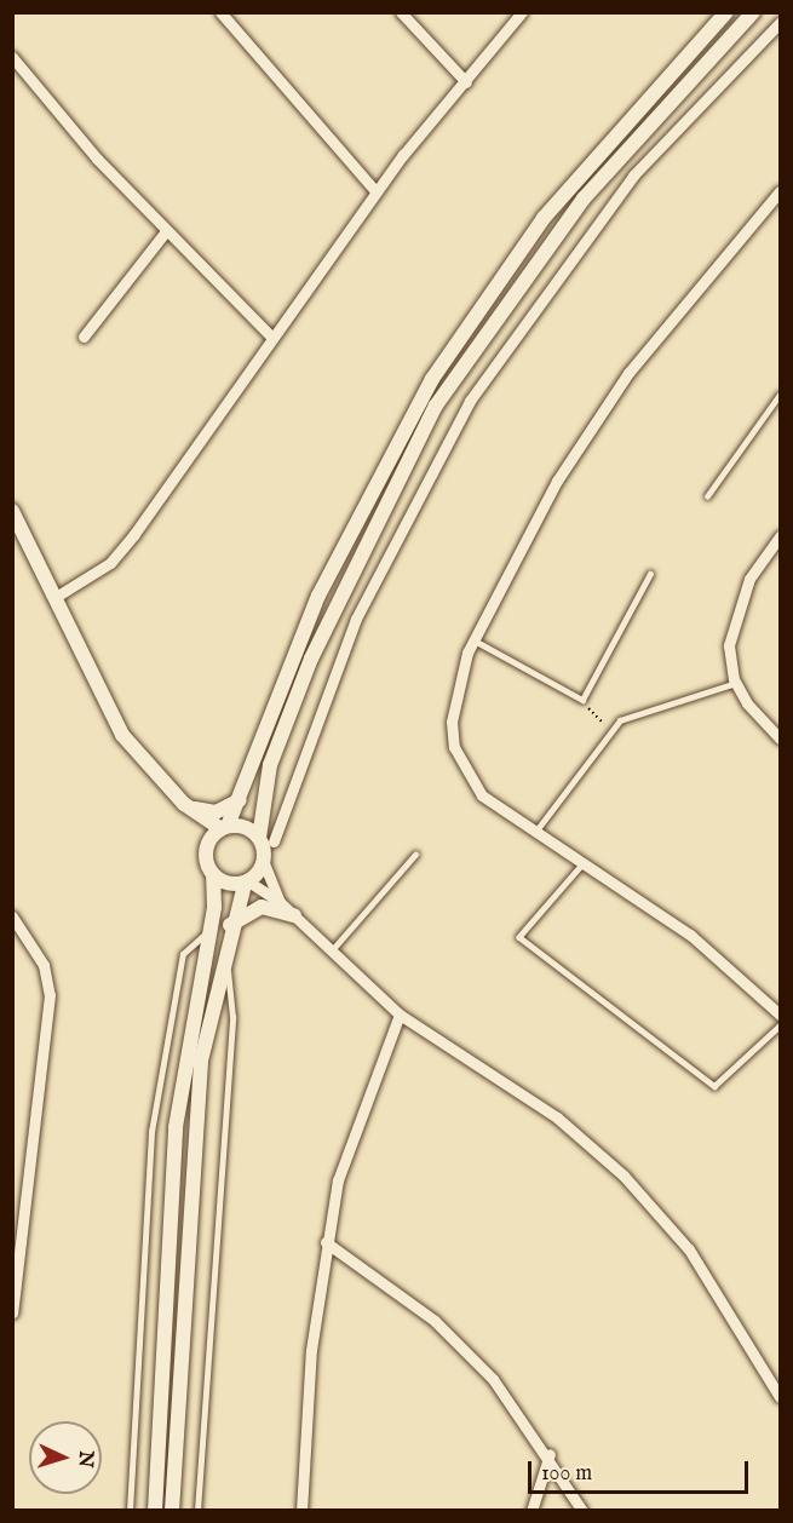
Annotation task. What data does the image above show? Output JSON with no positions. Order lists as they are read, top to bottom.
{
  "scale_bar": "100 m",
  "north": "right"
}
